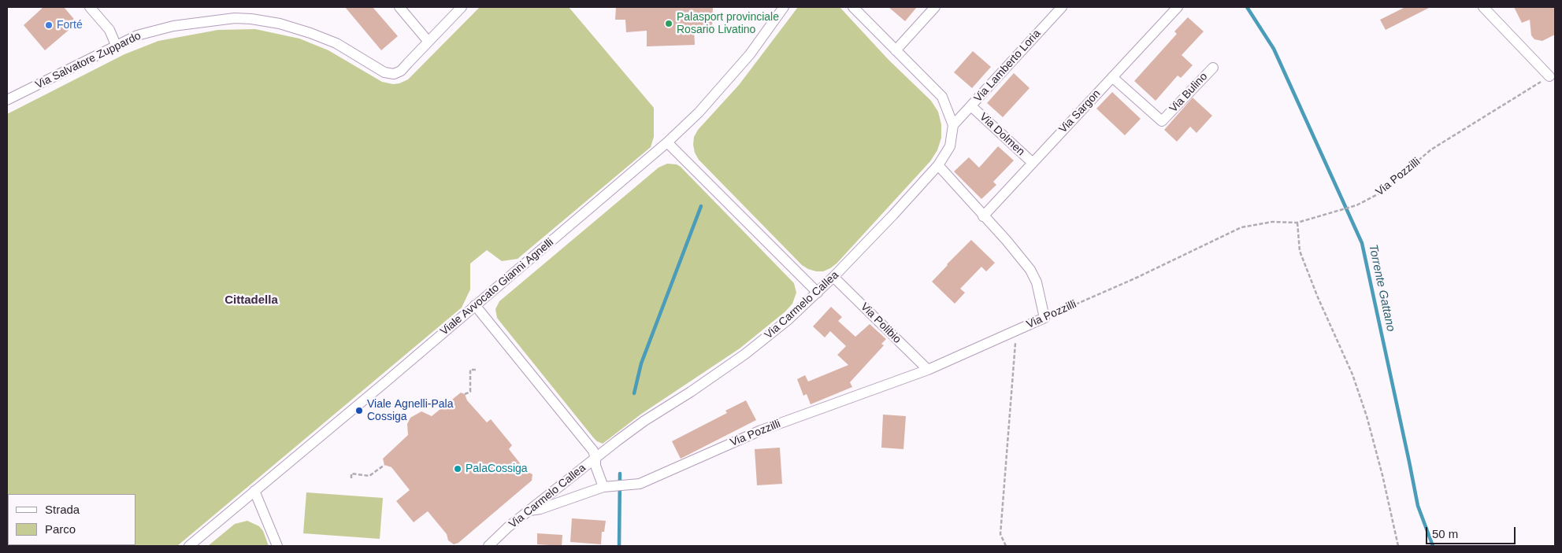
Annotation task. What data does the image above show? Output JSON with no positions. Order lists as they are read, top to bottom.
{
  "streets": {
    "street": [
      "Via Salvatore Zuppardo",
      "Via Lamberto Loria",
      "Via Bulino",
      "Via Sargon",
      "Via Dolmen",
      "Via Pozzilli",
      "Viale Avvocato Gianni Agnelli",
      "Via Carmelo Callea",
      "Via Polibio"
    ]
  },
  "crossings": [
    ["Via Lamberto Loria", "Via Dolmen"],
    ["Via Lamberto Loria", "Via Carmelo Callea"],
    ["Via Bulino", "Via Sargon"],
    ["Via Sargon", "Via Dolmen"],
    ["Via Pozzilli", "Via Carmelo Callea"],
    ["Via Pozzilli", "Via Polibio"],
    ["Via Carmelo Callea", "Via Polibio"]
  ],
  "districts": ["Cittadella"],
  "water": ["Torrente Gattano"],
  "places": [
    "Palasport provinciale Rosario Livatino",
    "Forté",
    "Viale Agnelli-Pala Cossiga",
    "PalaCossiga"
  ],
  "legend": ["Strada", "Parco"],
  "scale_bar": "50 m"
}
